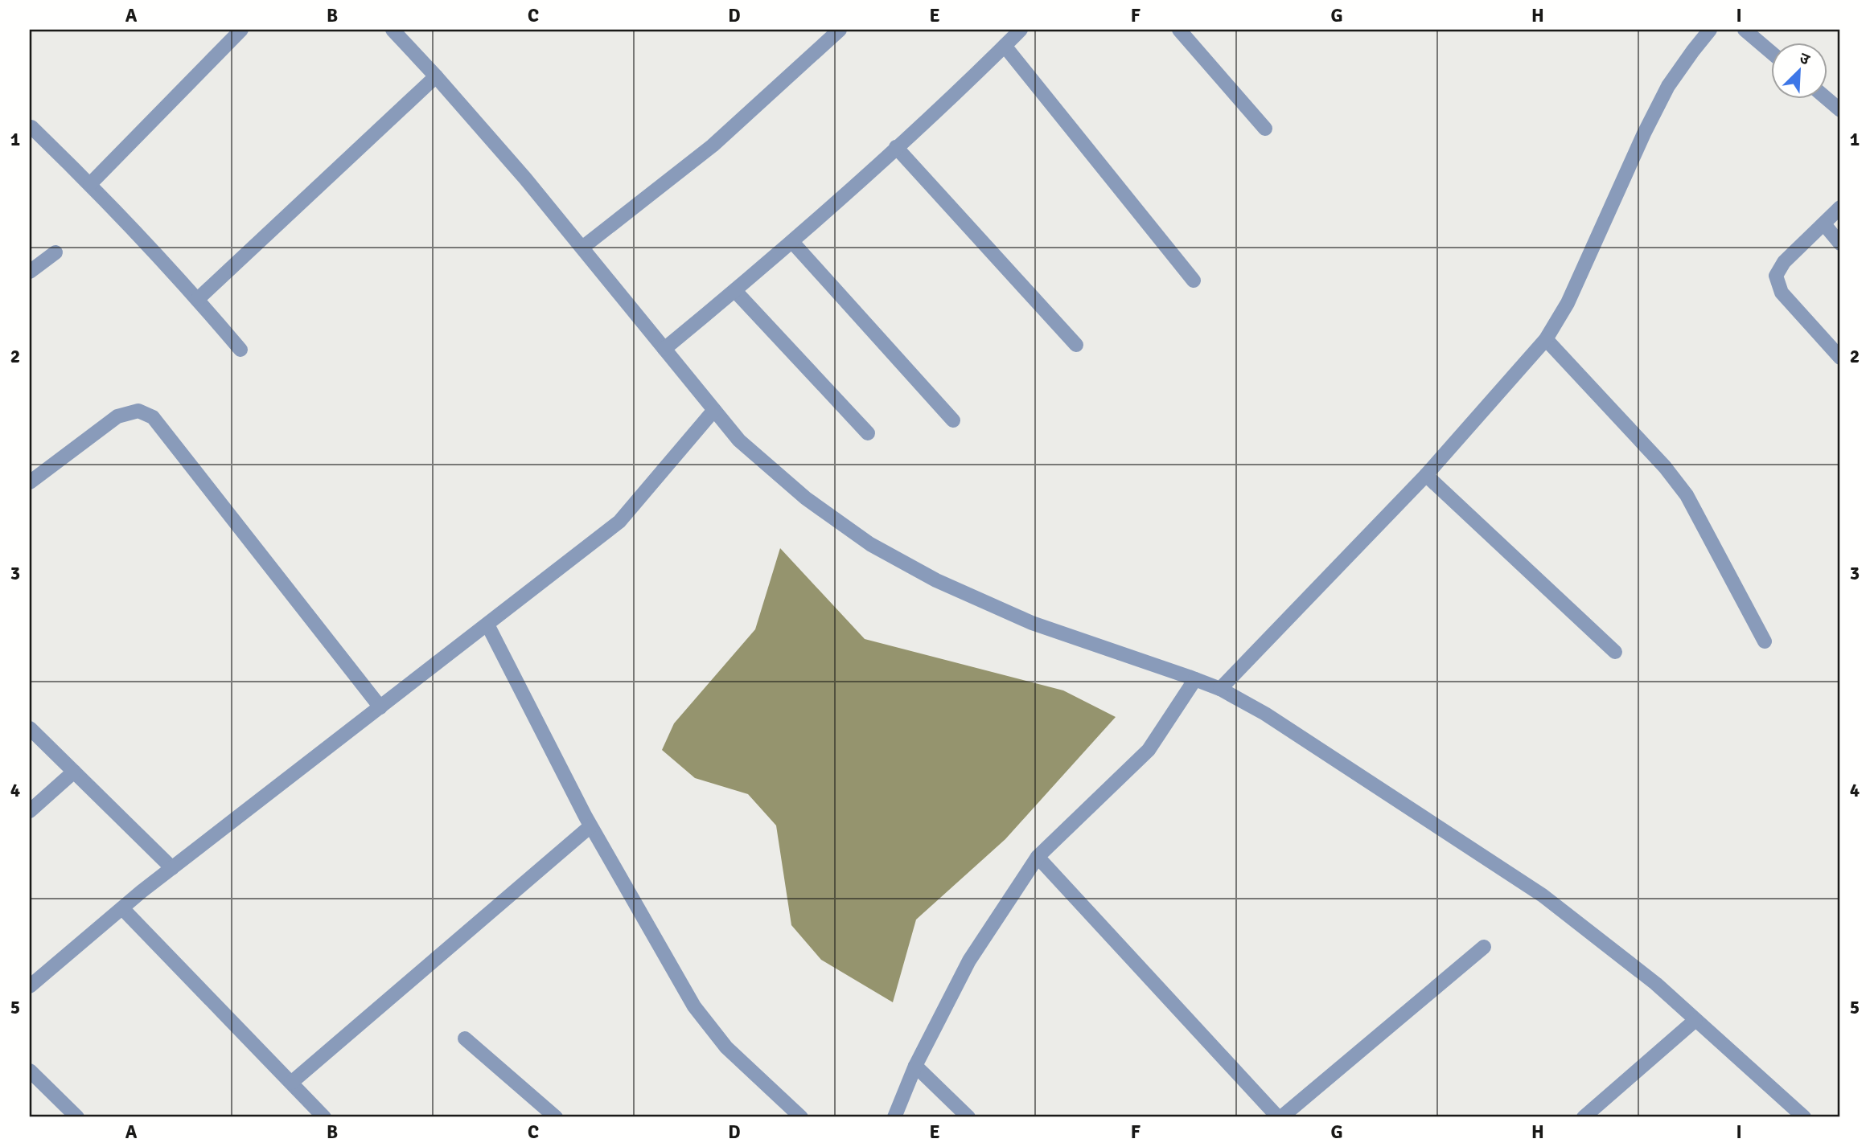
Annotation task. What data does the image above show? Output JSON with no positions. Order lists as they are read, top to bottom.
{
  "north": "top right",
  "grid": {
    "columns": [
      "A",
      "B",
      "C",
      "D",
      "E",
      "F",
      "G",
      "H",
      "I"
    ],
    "rows": [
      "1",
      "2",
      "3",
      "4",
      "5"
    ]
  }
}
